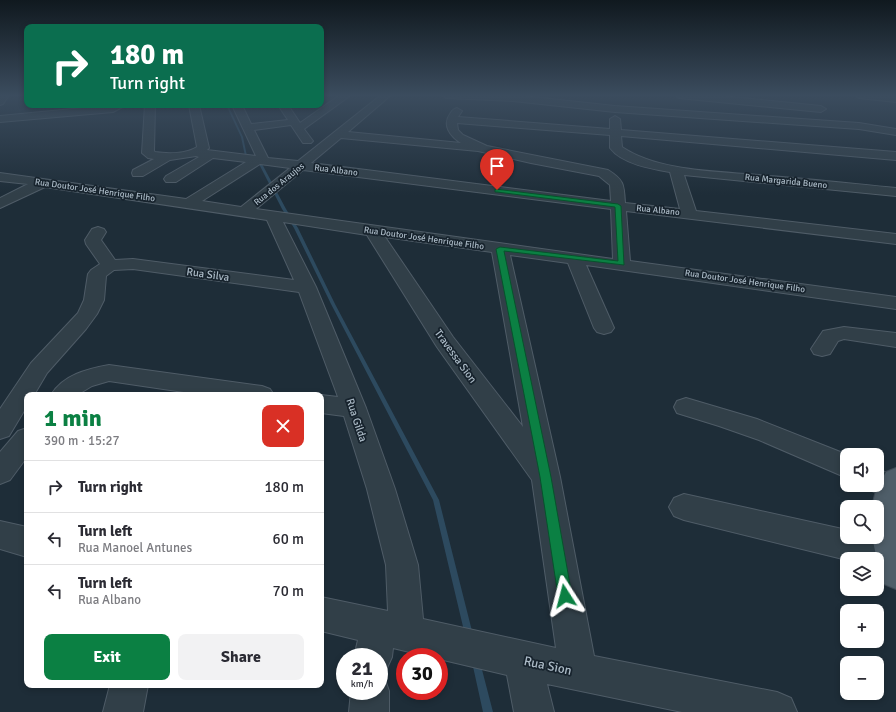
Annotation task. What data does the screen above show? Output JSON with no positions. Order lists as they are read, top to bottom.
{
  "streets": {
    "street": [
      "Rua Albano",
      "Rua Margarida Bueno",
      "Rua dos Araujos",
      "Rua Doutor José Henrique Filho",
      "Rua Silva",
      "Travessa Sion",
      "Rua Gilda",
      "Rua Sion"
    ]
  },
  "crossings": [
    ["Rua Albano", "Rua dos Araujos"],
    ["Rua dos Araujos", "Rua Doutor José Henrique Filho"],
    ["Rua Doutor José Henrique Filho", "Travessa Sion"],
    ["Rua Doutor José Henrique Filho", "Rua Gilda"],
    ["Rua Silva", "Rua Gilda"],
    ["Rua Gilda", "Rua Sion"]
  ],
  "page": {
    "turn": ["180 m", "Turn right"],
    "heading": ["1 min", "390 m · 15:27"],
    "map_buttons": ["+", "−"],
    "list": [
      {
        "name": "Turn right",
        "value": "180 m"
      },
      {
        "name": "Turn left",
        "note": "Rua Manoel Antunes",
        "value": "60 m"
      },
      {
        "name": "Turn left",
        "note": "Rua Albano",
        "value": "70 m"
      }
    ],
    "buttons": ["Exit", "Share"],
    "speed": "21 km/h",
    "limit": "30"
  }
}
